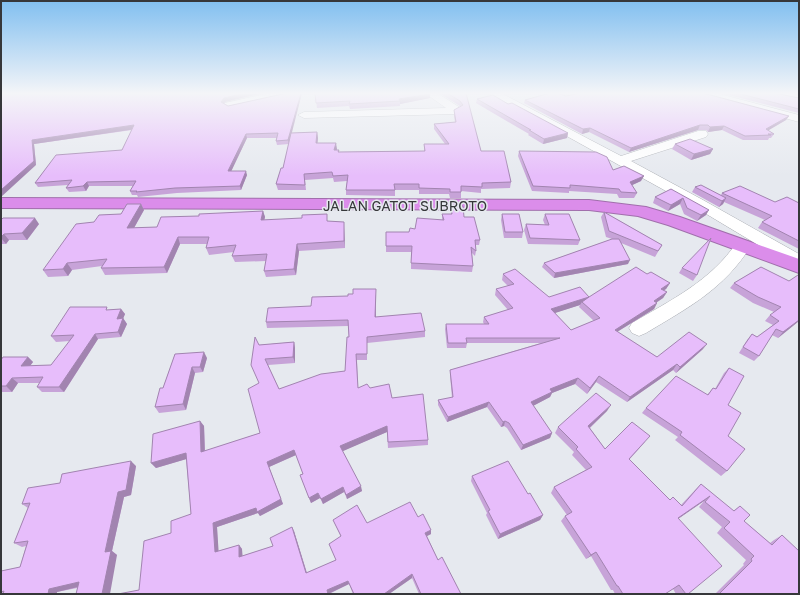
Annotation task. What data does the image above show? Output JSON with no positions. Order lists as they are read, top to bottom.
{
  "streets": {
    "highway": ["JALAN GATOT SUBROTO"]
  }
}
